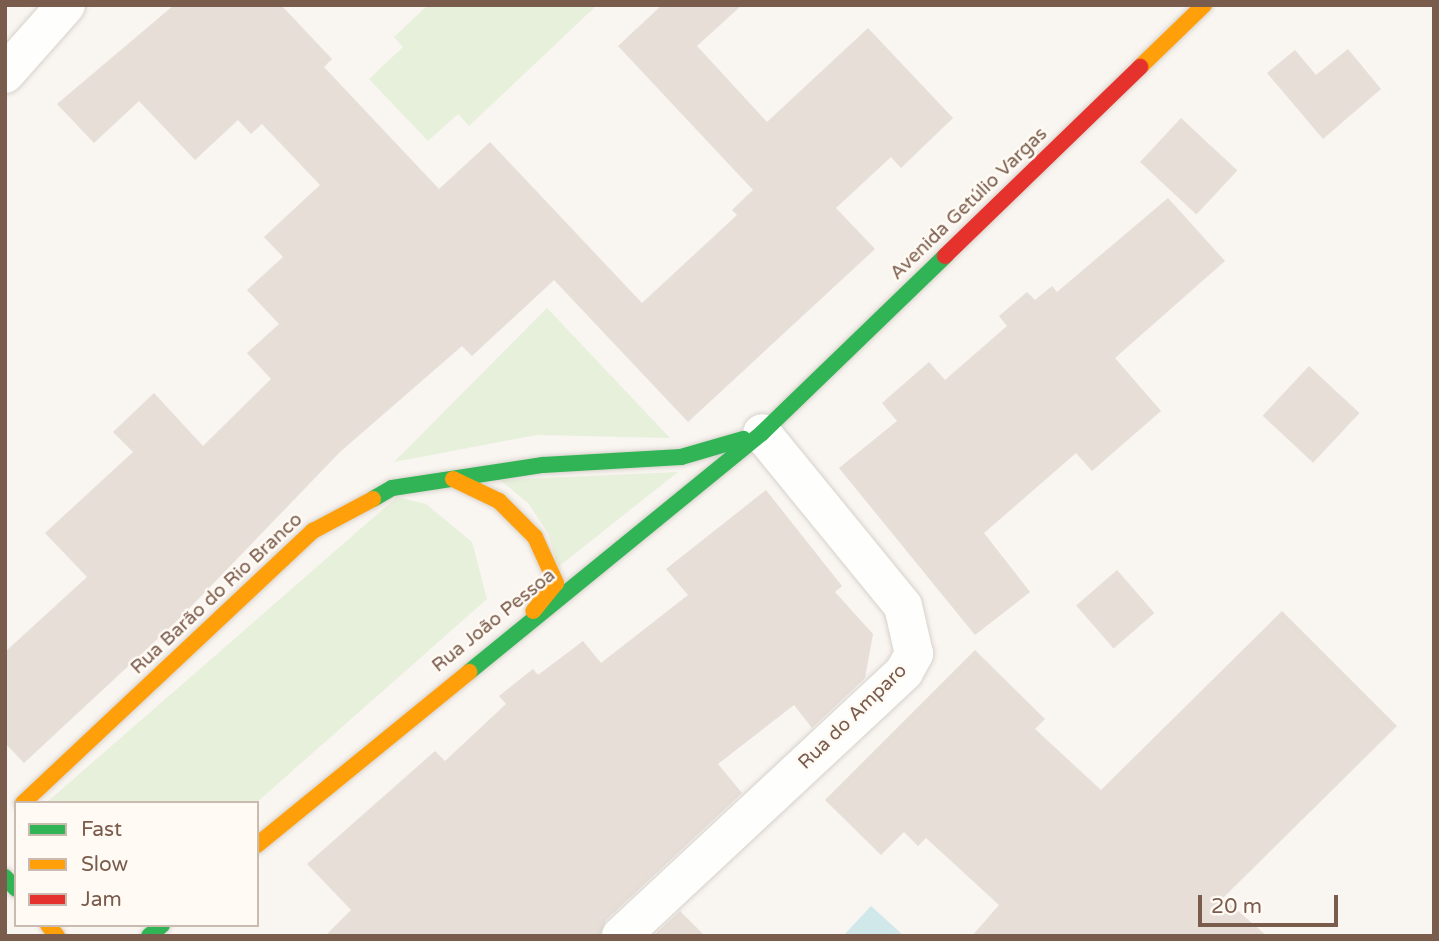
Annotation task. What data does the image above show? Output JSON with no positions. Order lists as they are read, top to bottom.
{
  "streets": {
    "main road": ["Avenida Getúlio Vargas", "Rua Barão do Rio Branco", "Rua João Pessoa"],
    "street": ["Rua do Amparo"]
  },
  "crossings": [
    ["Avenida Getúlio Vargas", "Rua Barão do Rio Branco"],
    ["Avenida Getúlio Vargas", "Rua João Pessoa"],
    ["Avenida Getúlio Vargas", "Rua do Amparo"],
    ["Rua Barão do Rio Branco", "Rua João Pessoa"],
    ["Rua Barão do Rio Branco", "Rua do Amparo"],
    ["Rua João Pessoa", "Rua do Amparo"]
  ],
  "legend": ["Fast", "Slow", "Jam"],
  "scale_bar": "20 m"
}
